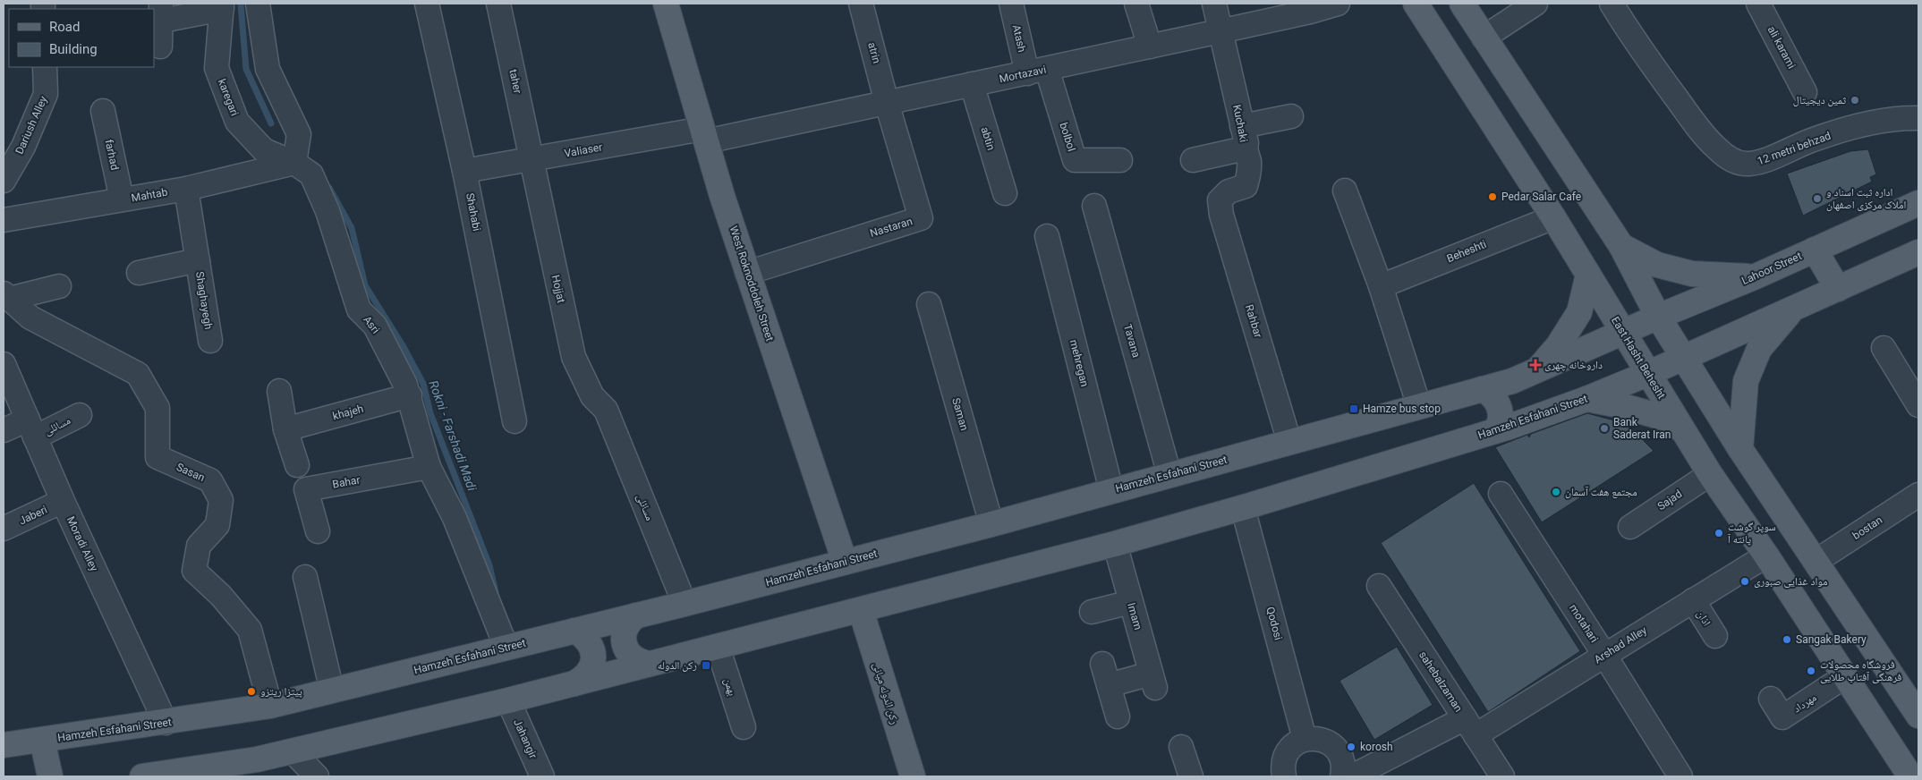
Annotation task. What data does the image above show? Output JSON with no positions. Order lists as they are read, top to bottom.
{
  "streets": {
    "main road": [
      "Lahoor Street",
      "West Roknoddoleh Street",
      "East Hasht Behesht",
      "Hamzeh Esfahani Street",
      "رکن الدوله میانی"
    ],
    "street": [
      "Atash",
      "ali karami",
      "atrin",
      "Mortazavi",
      "taher",
      "karegari",
      "Kuchaki",
      "Dariush Alley",
      "bolbol",
      "abtin",
      "12 metri behzad",
      "Valiaser",
      "farhad",
      "Mahtab",
      "Shahabi",
      "Nastaran",
      "Beheshti",
      "Hojjat",
      "Shaghayegh",
      "Rahbar",
      "Asri",
      "Tavana",
      "mehregan",
      "khajeh",
      "Saman",
      "مسائلی",
      "Sasan",
      "Bahar",
      "Sajad",
      "Jaberi",
      "bostan",
      "Moradi Alley",
      "Imam",
      "اذان",
      "Qodosi",
      "motahari",
      "Arshad Alley",
      "sahebalzaman",
      "بهمن",
      "مهرداد",
      "Jahangir"
    ]
  },
  "crossings": [
    ["Atash", "Mortazavi"],
    ["Atash", "bolbol"],
    ["atrin", "Mortazavi"],
    ["atrin", "Nastaran"],
    ["Mortazavi", "Kuchaki"],
    ["Mortazavi", "bolbol"],
    ["Mortazavi", "abtin"],
    ["Mortazavi", "Valiaser"],
    ["Mortazavi", "Nastaran"],
    ["Mortazavi", "West Roknoddoleh Street"],
    ["taher", "Valiaser"],
    ["taher", "Hojjat"],
    ["karegari", "Mahtab"],
    ["karegari", "Asri"],
    ["Kuchaki", "Rahbar"],
    ["Valiaser", "Shahabi"],
    ["Valiaser", "West Roknoddoleh Street"],
    ["Valiaser", "Hojjat"],
    ["farhad", "Mahtab"],
    ["Mahtab", "Shaghayegh"],
    ["Mahtab", "Asri"],
    ["Nastaran", "West Roknoddoleh Street"],
    ["Beheshti", "East Hasht Behesht"],
    ["Lahoor Street", "East Hasht Behesht"],
    ["Lahoor Street", "Hamzeh Esfahani Street"],
    ["West Roknoddoleh Street", "Hamzeh Esfahani Street"],
    ["Hojjat", "مسائلی"],
    ["Rahbar", "Hamzeh Esfahani Street"],
    ["Asri", "khajeh"],
    ["Asri", "Hamzeh Esfahani Street"],
    ["Asri", "Bahar"],
    ["Tavana", "Hamzeh Esfahani Street"],
    ["East Hasht Behesht", "Hamzeh Esfahani Street"],
    ["East Hasht Behesht", "Sajad"],
    ["East Hasht Behesht", "Arshad Alley"],
    ["East Hasht Behesht", "مهرداد"],
    ["mehregan", "Hamzeh Esfahani Street"],
    ["Saman", "Hamzeh Esfahani Street"],
    ["Hamzeh Esfahani Street", "مسائلی"],
    ["Hamzeh Esfahani Street", "Sasan"],
    ["Hamzeh Esfahani Street", "Moradi Alley"],
    ["Hamzeh Esfahani Street", "Imam"],
    ["Hamzeh Esfahani Street", "Qodosi"],
    ["Hamzeh Esfahani Street", "بهمن"],
    ["Hamzeh Esfahani Street", "رکن الدوله میانی"],
    ["Hamzeh Esfahani Street", "Jahangir"],
    ["مسائلی", "Moradi Alley"],
    ["Jaberi", "Moradi Alley"],
    ["اذان", "Arshad Alley"],
    ["motahari", "Arshad Alley"],
    ["Arshad Alley", "sahebalzaman"]
  ],
  "water": ["Rokni - Farshadi Madi"],
  "places": {
    "other": [
      "ثمین دیجیتال",
      "Pedar Salar Cafe",
      "اداره ثبت اسناد و املاک مرکزی اصفهان",
      "Bank Saderat Iran",
      "مجتمع هفت آسمان",
      "سوپر گوشت پانته آ",
      "مواد غذایی صبوری",
      "Sangak Bakery",
      "فروشگاه محصولات فرهنگی آفتاب طلایی",
      "پیتزا ریتزو",
      "korosh"
    ],
    "health": ["داروخانه چهری"],
    "transit": ["Hamze bus stop", "رکن الدوله"]
  },
  "legend": ["Road", "Building"]
}
